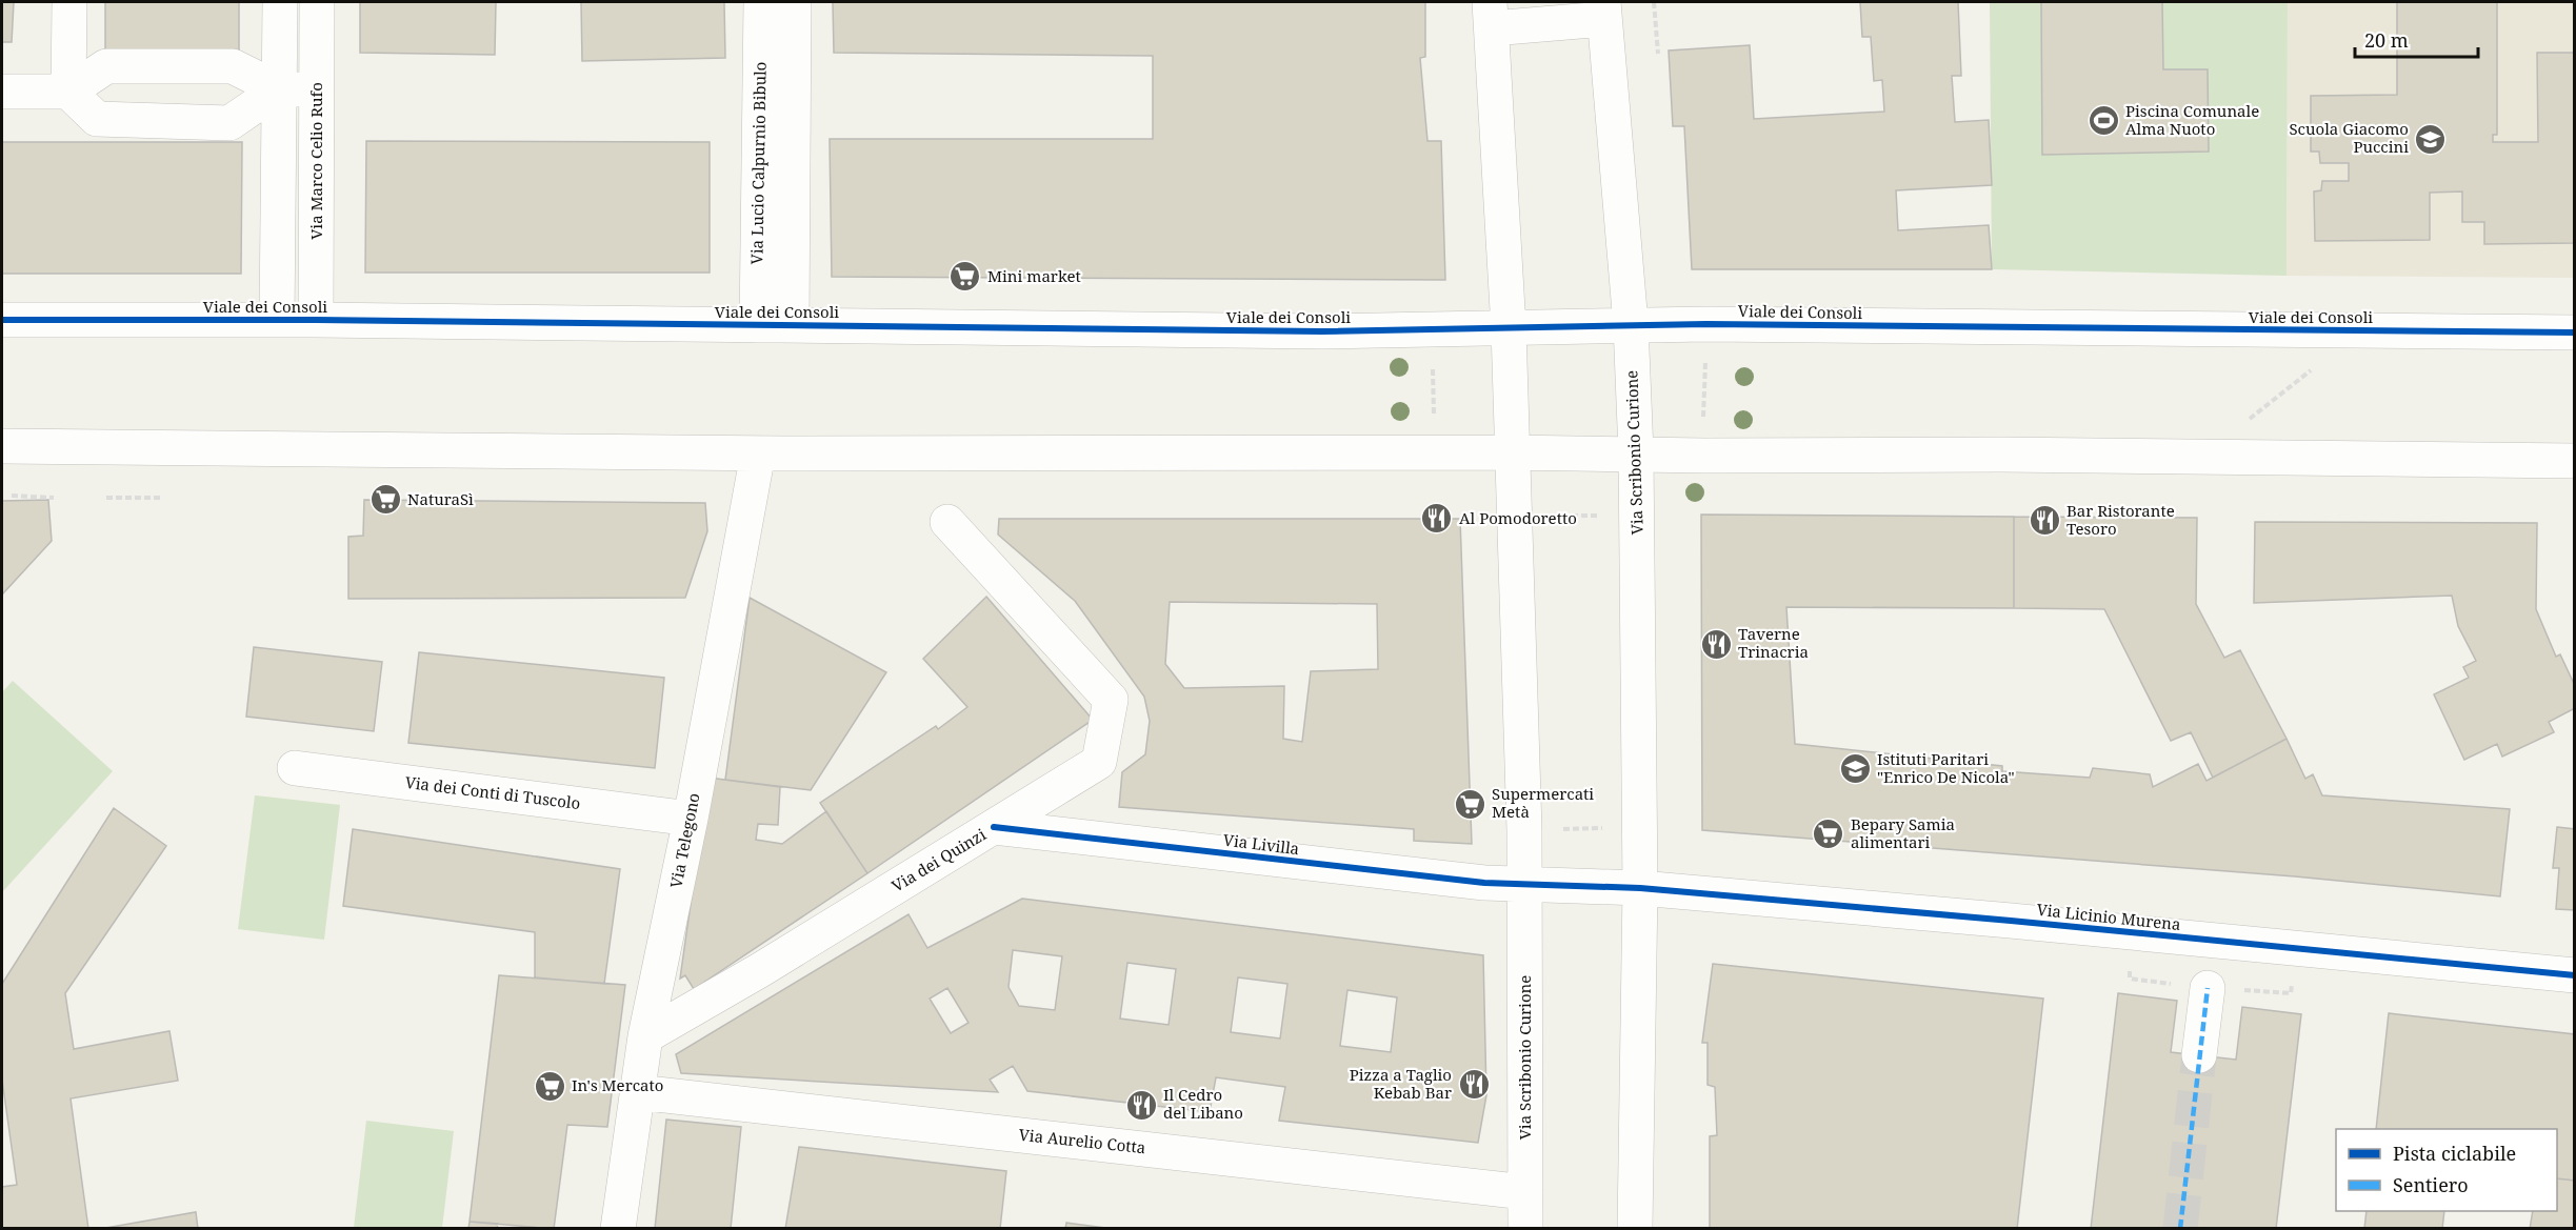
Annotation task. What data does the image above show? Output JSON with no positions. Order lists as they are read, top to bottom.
{
  "streets": {
    "street": [
      "Via Marco Celio Rufo",
      "Via Lucio Calpurnio Bibulo",
      "Viale dei Consoli",
      "Via Scribonio Curione",
      "Via dei Conti di Tuscolo",
      "Via Telegono",
      "Via Livilla",
      "Via dei Quinzi",
      "Via Licinio Murena",
      "Via Aurelio Cotta"
    ]
  },
  "crossings": [
    ["Via Marco Celio Rufo", "Viale dei Consoli"],
    ["Via Lucio Calpurnio Bibulo", "Viale dei Consoli"],
    ["Viale dei Consoli", "Via Scribonio Curione"],
    ["Via Scribonio Curione", "Via Livilla"],
    ["Via Scribonio Curione", "Via Licinio Murena"],
    ["Via Scribonio Curione", "Via Aurelio Cotta"],
    ["Via dei Conti di Tuscolo", "Via Telegono"],
    ["Via Telegono", "Via dei Quinzi"],
    ["Via Telegono", "Via Aurelio Cotta"],
    ["Via Livilla", "Via dei Quinzi"]
  ],
  "places": {
    "sports": ["Piscina Comunale Alma Nuoto"],
    "school or university": ["Scuola Giacomo Puccini", "Istituti Paritari \"Enrico De Nicola\""],
    "supermarket": [
      "Mini market",
      "NaturaSì",
      "Supermercati Metà",
      "Bepary Samia alimentari",
      "In's Mercato"
    ],
    "restaurant": [
      "Al Pomodoretto",
      "Bar Ristorante Tesoro",
      "Taverne Trinacria",
      "Pizza a Taglio Kebab Bar",
      "Il Cedro del Libano"
    ]
  },
  "legend": ["Pista ciclabile", "Sentiero"],
  "scale_bar": "20 m"
}
